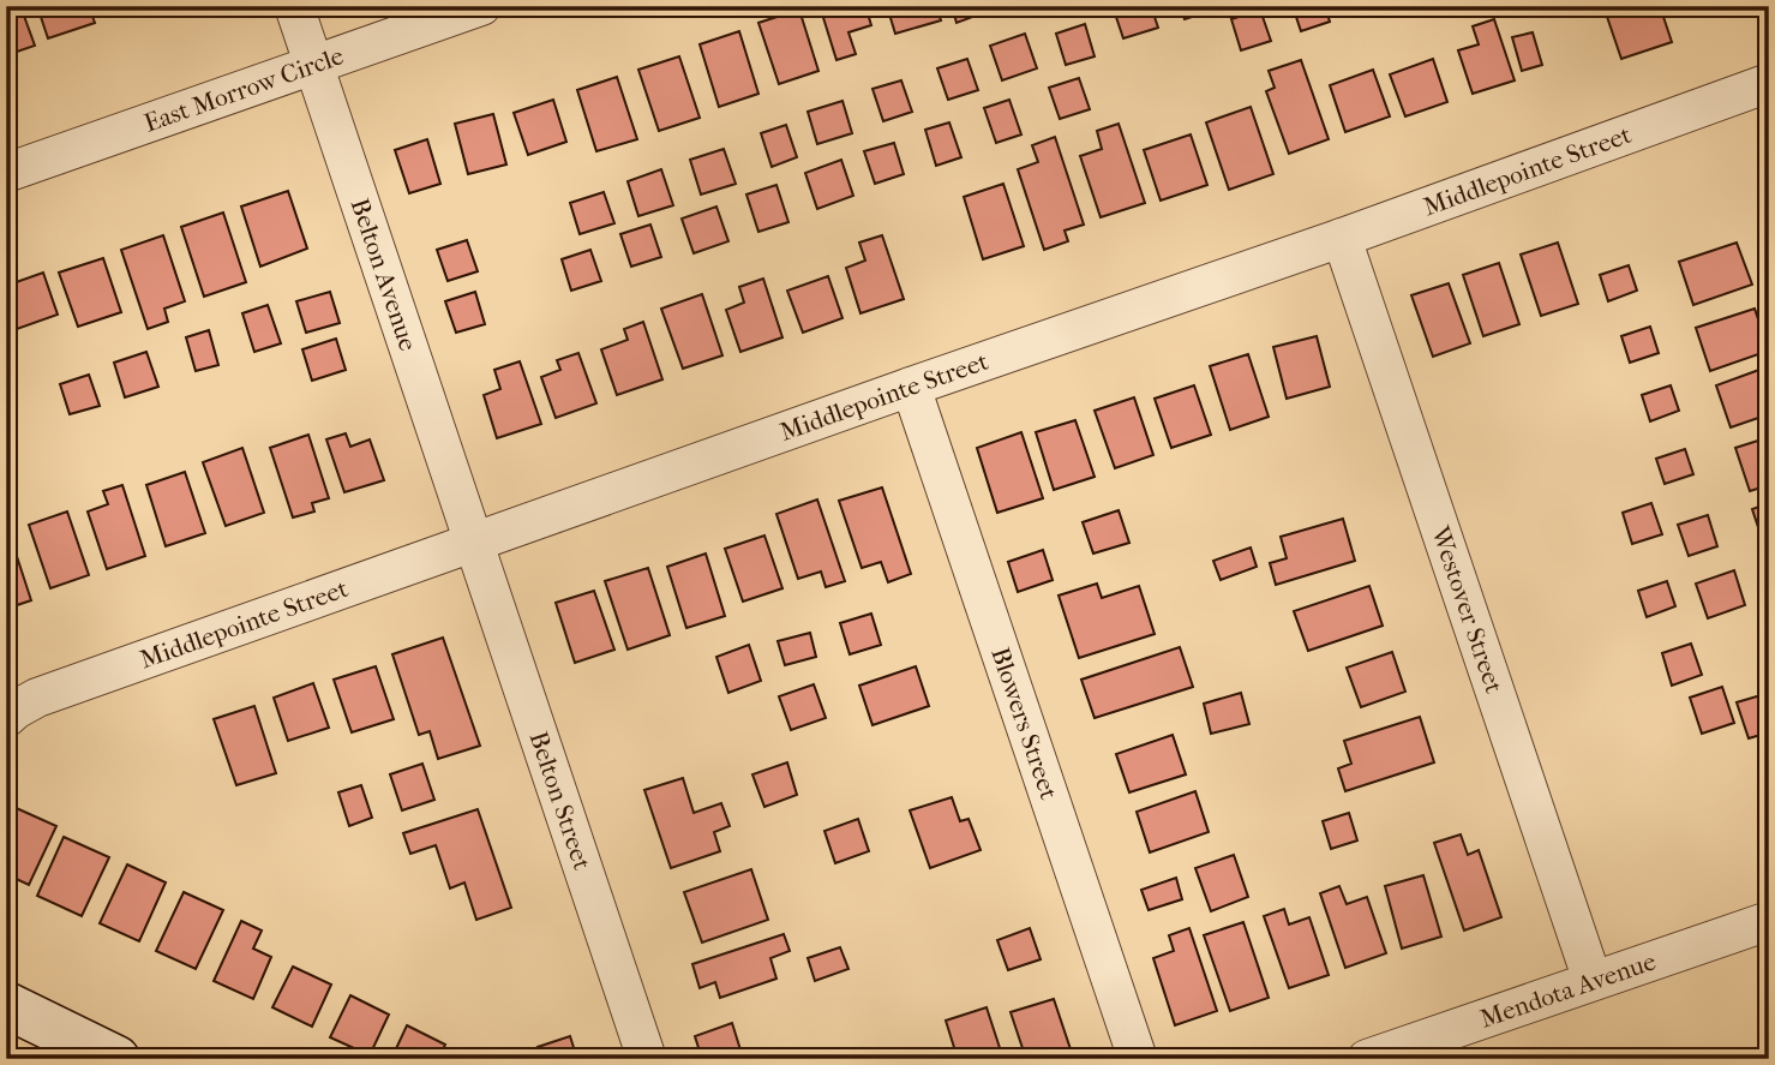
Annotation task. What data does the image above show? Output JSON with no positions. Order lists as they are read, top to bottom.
{
  "streets": {
    "street": [
      "East Morrow Circle",
      "Middlepointe Street",
      "Belton Avenue",
      "Westover Street",
      "Blowers Street",
      "Belton Street",
      "Mendota Avenue"
    ]
  },
  "crossings": [
    ["East Morrow Circle", "Belton Avenue"],
    ["Middlepointe Street", "Belton Avenue"],
    ["Middlepointe Street", "Westover Street"],
    ["Middlepointe Street", "Blowers Street"],
    ["Middlepointe Street", "Belton Street"],
    ["Belton Avenue", "Belton Street"],
    ["Westover Street", "Mendota Avenue"]
  ]
}
